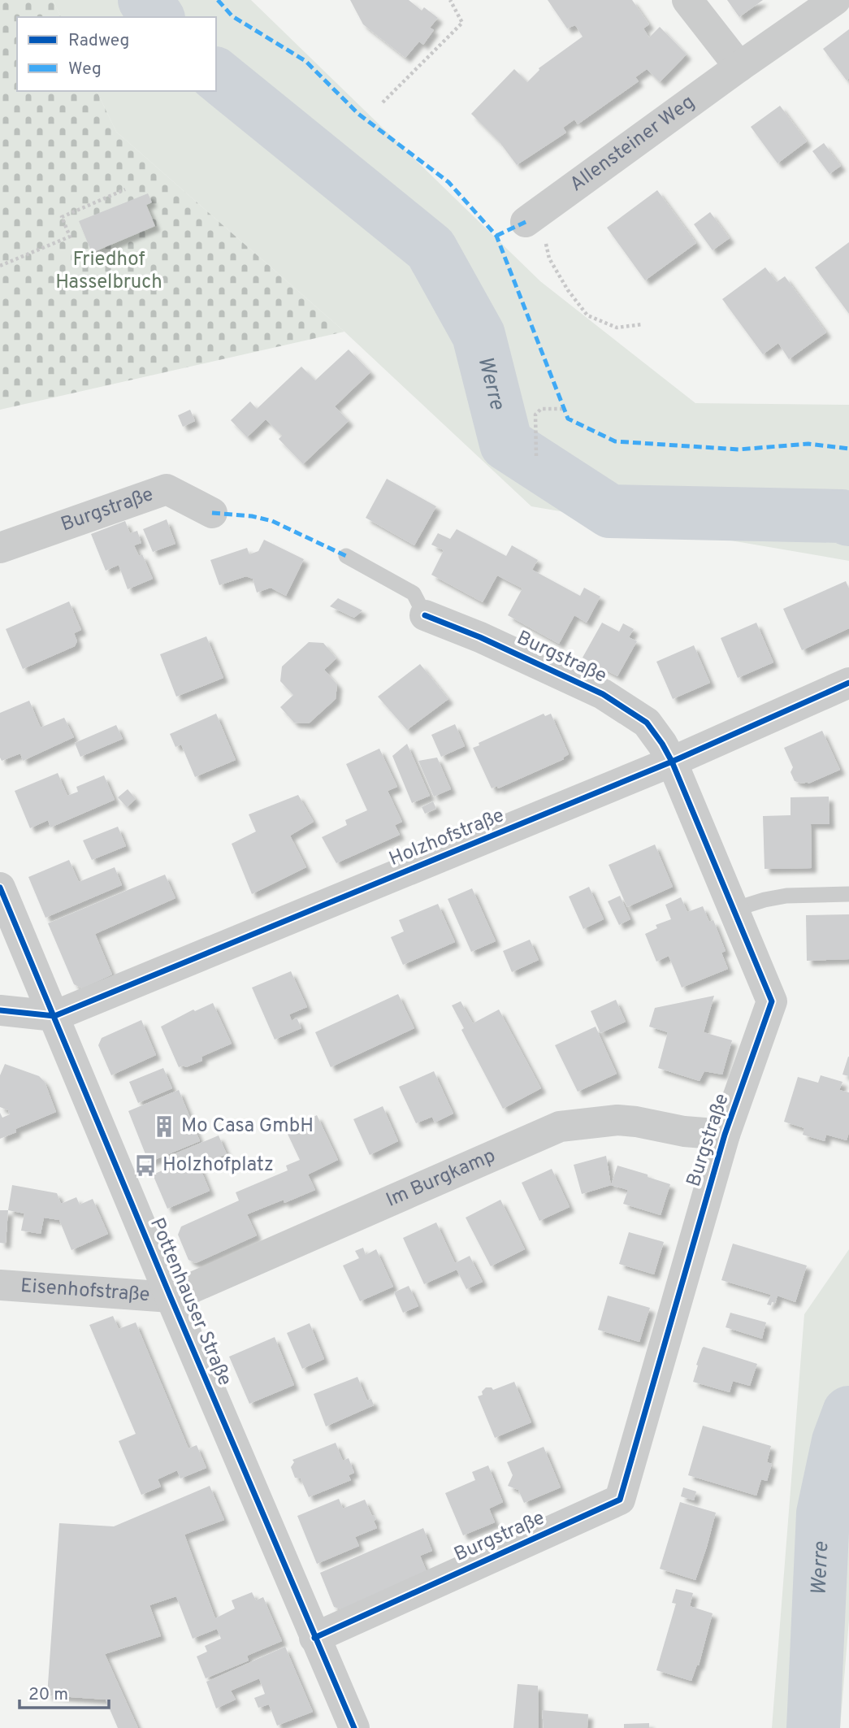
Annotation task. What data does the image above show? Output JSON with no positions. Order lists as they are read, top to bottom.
{
  "streets": {
    "street": [
      "Allensteiner Weg",
      "Burgstraße",
      "Holzhofstraße",
      "Im Burgkamp",
      "Eisenhofstraße",
      "Pottenhauser Straße"
    ]
  },
  "crossings": [
    ["Burgstraße", "Holzhofstraße"],
    ["Burgstraße", "Im Burgkamp"],
    ["Burgstraße", "Pottenhauser Straße"],
    ["Holzhofstraße", "Pottenhauser Straße"],
    ["Im Burgkamp", "Eisenhofstraße"],
    ["Im Burgkamp", "Pottenhauser Straße"],
    ["Eisenhofstraße", "Pottenhauser Straße"]
  ],
  "water": ["Werre"],
  "parks": ["Friedhof Hasselbruch"],
  "places": {
    "building": ["Mo Casa GmbH"],
    "bus stop": ["Holzhofplatz"]
  },
  "legend": ["Radweg", "Weg"],
  "scale_bar": "20 m"
}
